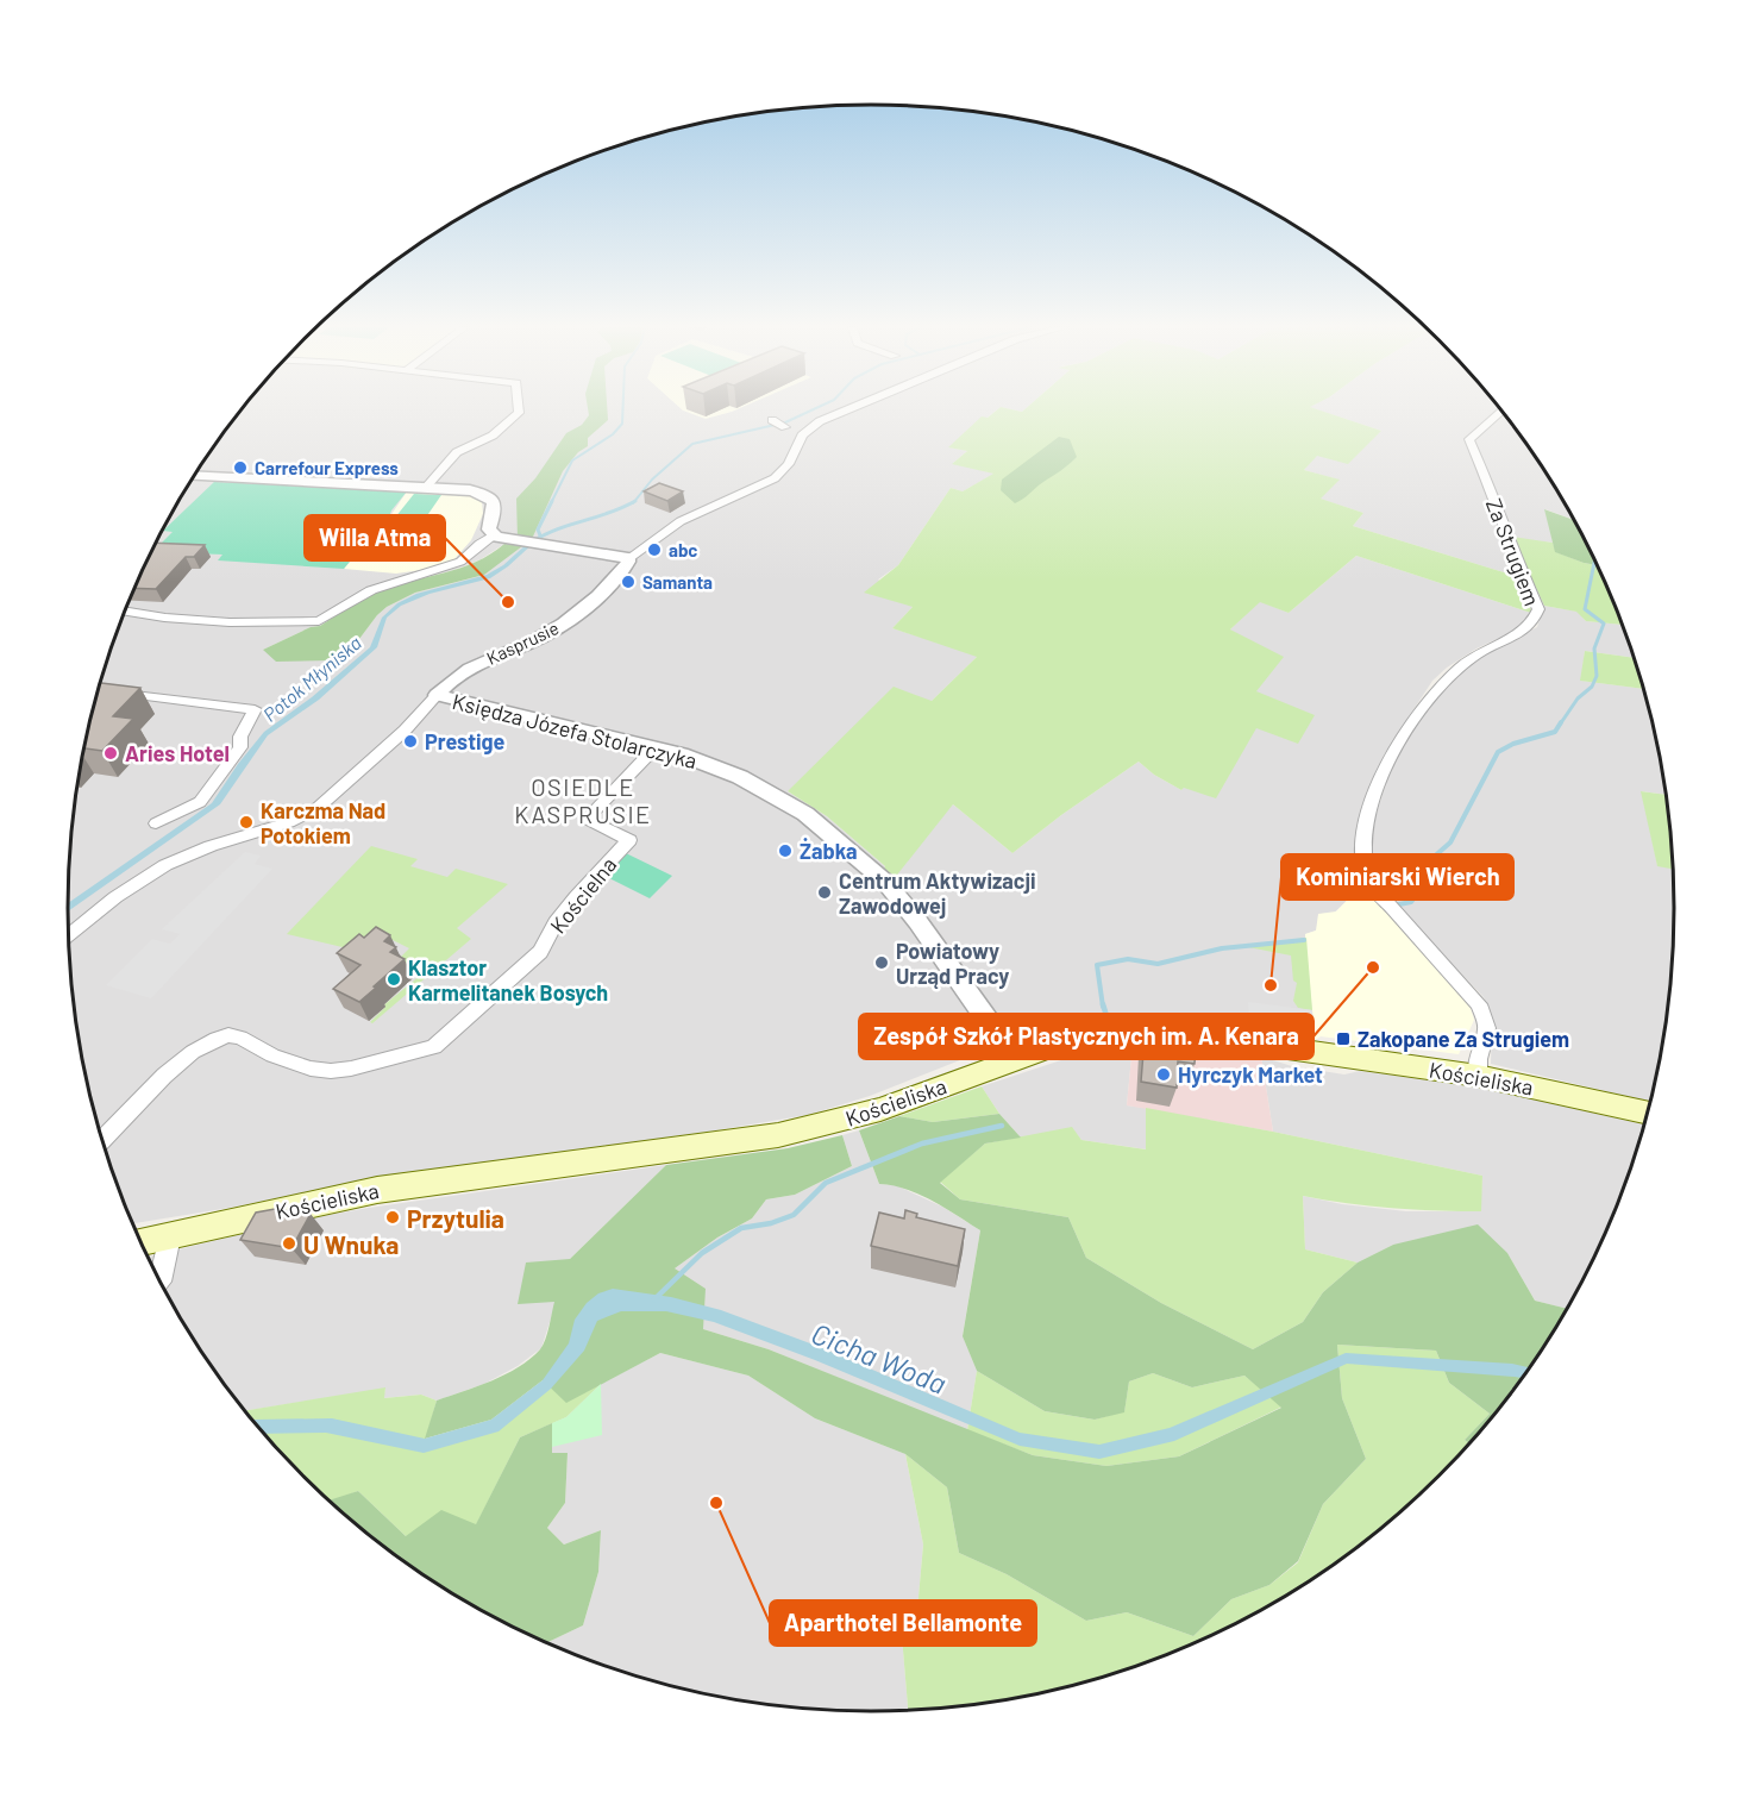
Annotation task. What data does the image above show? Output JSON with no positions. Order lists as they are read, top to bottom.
{
  "streets": {
    "main road": ["Kościeliska"],
    "street": [
      "Za Strugiem",
      "Kasprusie",
      "Księdza Józefa Stolarczyka",
      "Kościelna"
    ]
  },
  "crossings": [
    ["Za Strugiem", "Kościeliska"],
    ["Kasprusie", "Księdza Józefa Stolarczyka"],
    ["Księdza Józefa Stolarczyka", "Kościelna"],
    ["Księdza Józefa Stolarczyka", "Kościeliska"]
  ],
  "districts": ["OSIEDLE KASPRUSIE"],
  "water": ["Potok Młyniska", "Cicha Woda"],
  "places": {
    "other": [
      "Carrefour Express",
      "abc",
      "Samanta",
      "Willa Atma",
      "Prestige",
      "Aries Hotel",
      "Karczma Nad Potokiem",
      "Żabka",
      "Centrum Aktywizacji Zawodowej",
      "Powiatowy Urząd Pracy",
      "Zespół Szkół Plastycznych im. A. Kenara",
      "Klasztor Karmelitanek Bosych",
      "Kominiarski Wierch",
      "Hyrczyk Market",
      "Przytulia",
      "U Wnuka",
      "Aparthotel Bellamonte"
    ],
    "transit": ["Zakopane Za Strugiem"]
  }
}
